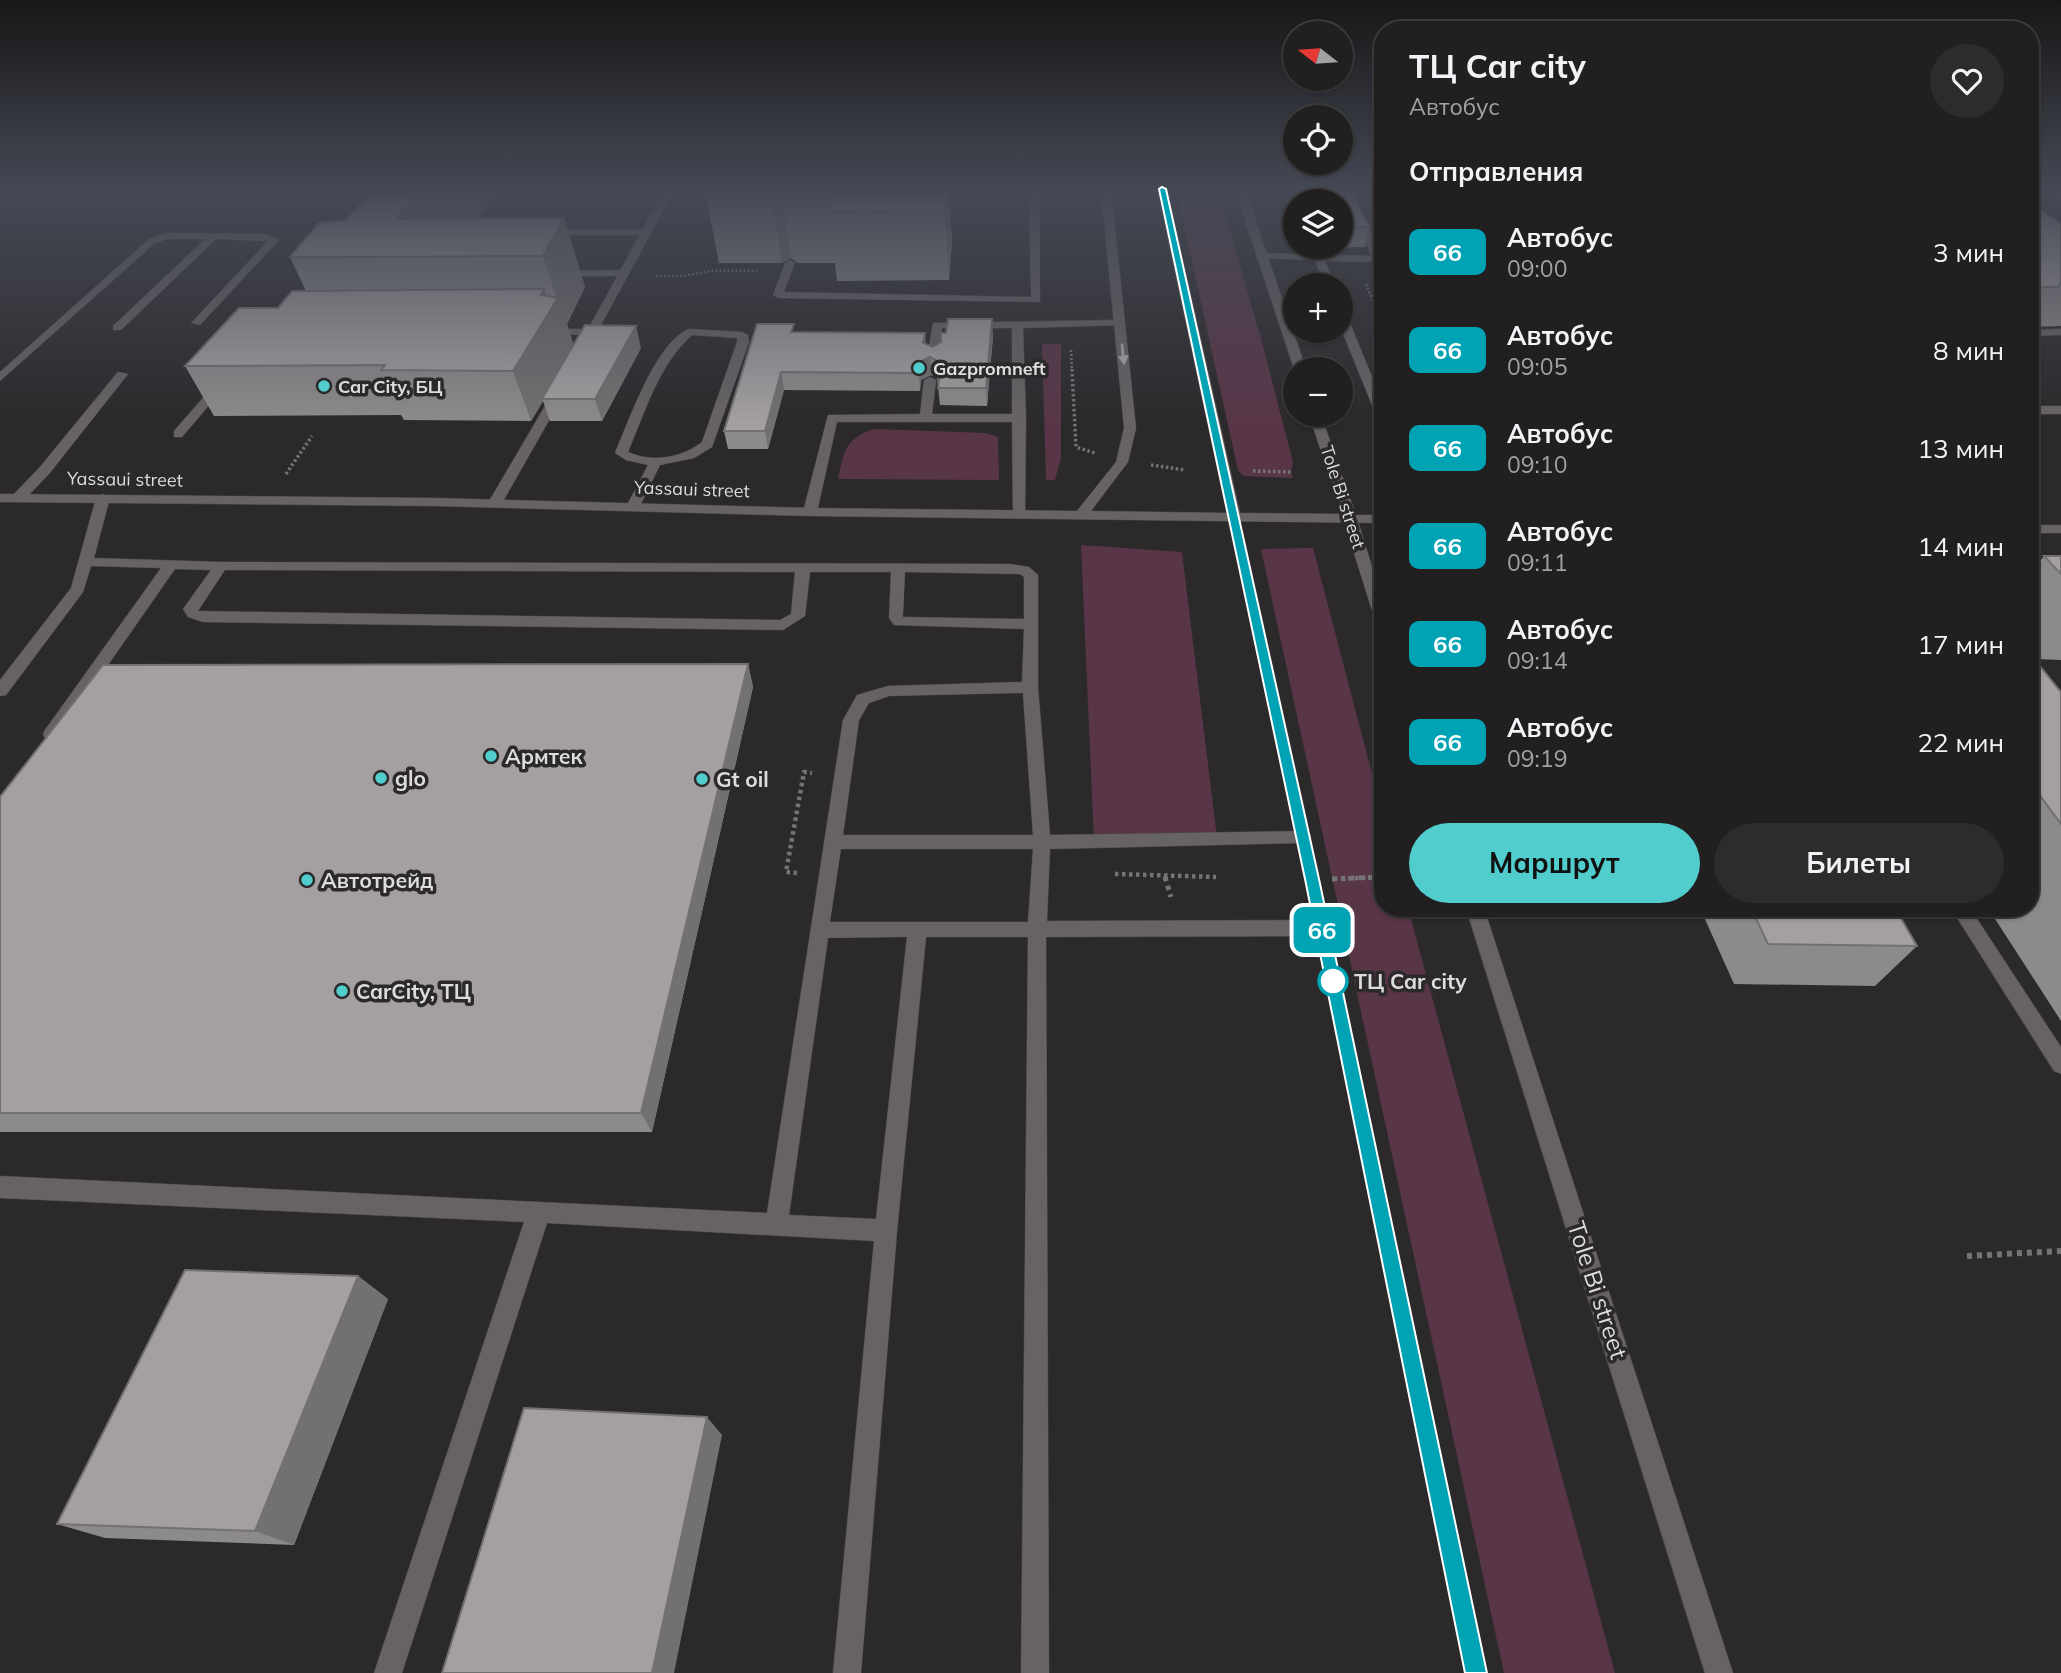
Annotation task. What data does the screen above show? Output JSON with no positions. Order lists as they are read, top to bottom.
{
  "streets": {
    "main road": ["Yassaui street", "Tole Bi street"]
  },
  "crossings": [
    ["Yassaui street", "Tole Bi street"]
  ],
  "places": [
    "Gazpromneft",
    "Car City, БЦ",
    "Армтек",
    "glo",
    "Gt oil",
    "Автотрейд",
    "ТЦ Car city",
    "CarCity, ТЦ"
  ],
  "lines": ["bus line 66"],
  "north": "left",
  "page": {
    "on_map": "66",
    "map_buttons": ["+", "−"],
    "heading": [
      ["ТЦ Car city", "Автобус"],
      "Отправления"
    ],
    "list": [
      {
        "mark": "66",
        "name": "Автобус",
        "note": "09:00",
        "value": "3 мин"
      },
      {
        "mark": "66",
        "name": "Автобус",
        "note": "09:05",
        "value": "8 мин"
      },
      {
        "mark": "66",
        "name": "Автобус",
        "note": "09:10",
        "value": "13 мин"
      },
      {
        "mark": "66",
        "name": "Автобус",
        "note": "09:11",
        "value": "14 мин"
      },
      {
        "mark": "66",
        "name": "Автобус",
        "note": "09:14",
        "value": "17 мин"
      },
      {
        "mark": "66",
        "name": "Автобус",
        "note": "09:19",
        "value": "22 мин"
      }
    ],
    "buttons": ["Маршрут", "Билеты"]
  }
}
